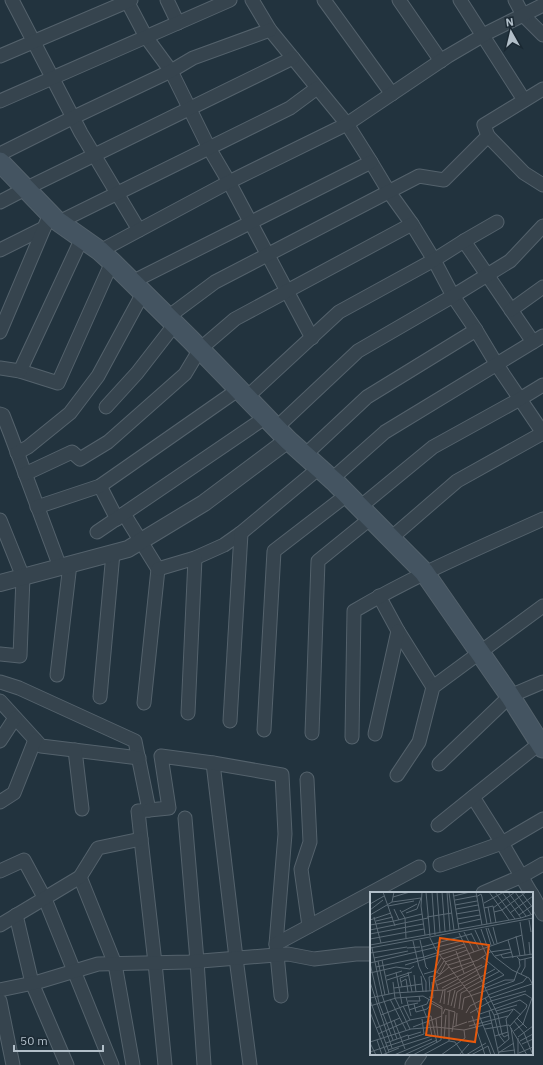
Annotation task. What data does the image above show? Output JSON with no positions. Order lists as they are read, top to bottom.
{
  "scale_bar": "50 m",
  "north": "top"
}
